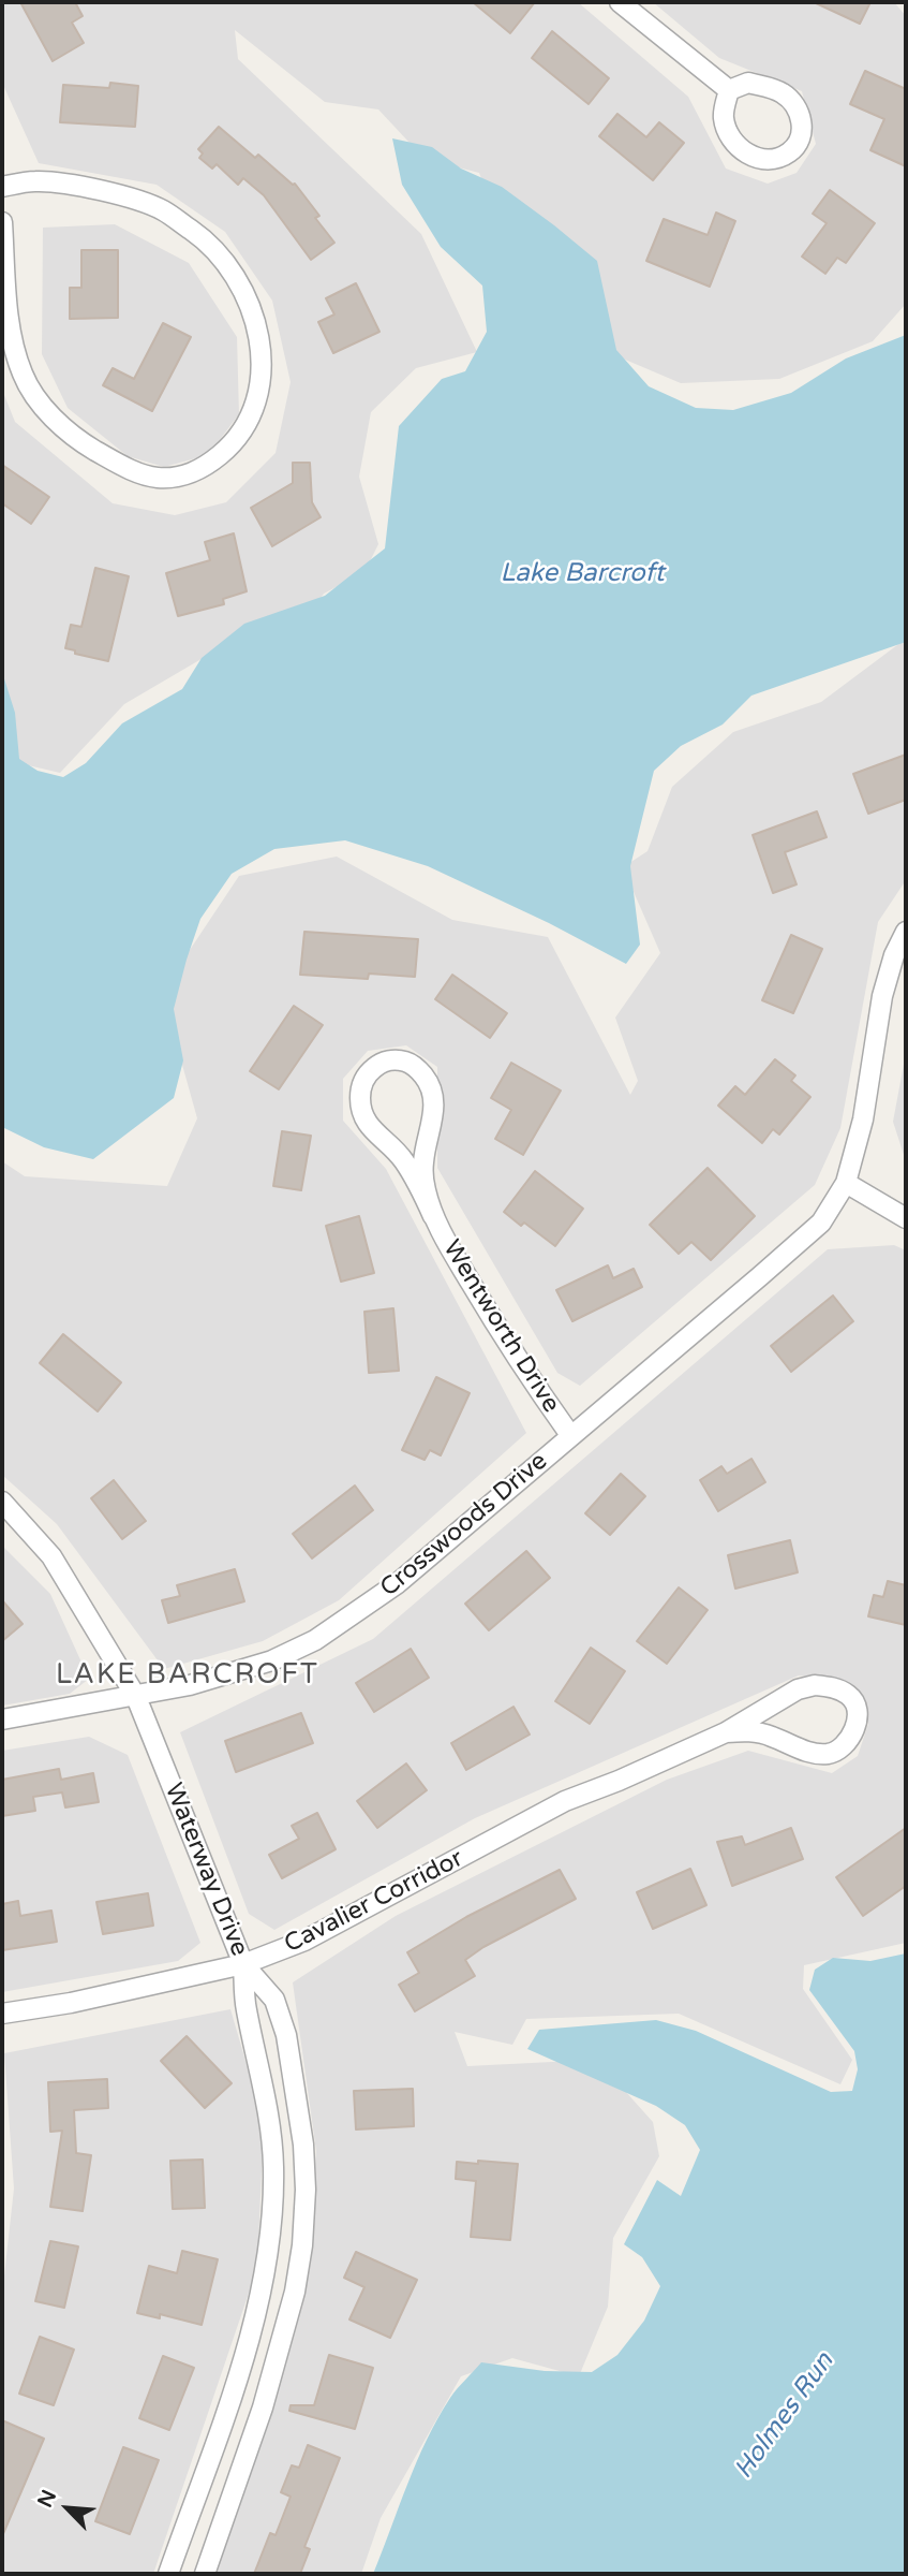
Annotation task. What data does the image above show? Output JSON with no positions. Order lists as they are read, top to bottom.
{
  "streets": {
    "street": [
      "Wentworth Drive",
      "Crosswoods Drive",
      "Waterway Drive",
      "Cavalier Corridor"
    ]
  },
  "crossings": [
    ["Wentworth Drive", "Crosswoods Drive"],
    ["Crosswoods Drive", "Waterway Drive"],
    ["Waterway Drive", "Cavalier Corridor"]
  ],
  "districts": ["LAKE BARCROFT"],
  "water": ["Lake Barcroft", "Holmes Run"],
  "north": "top left"
}
